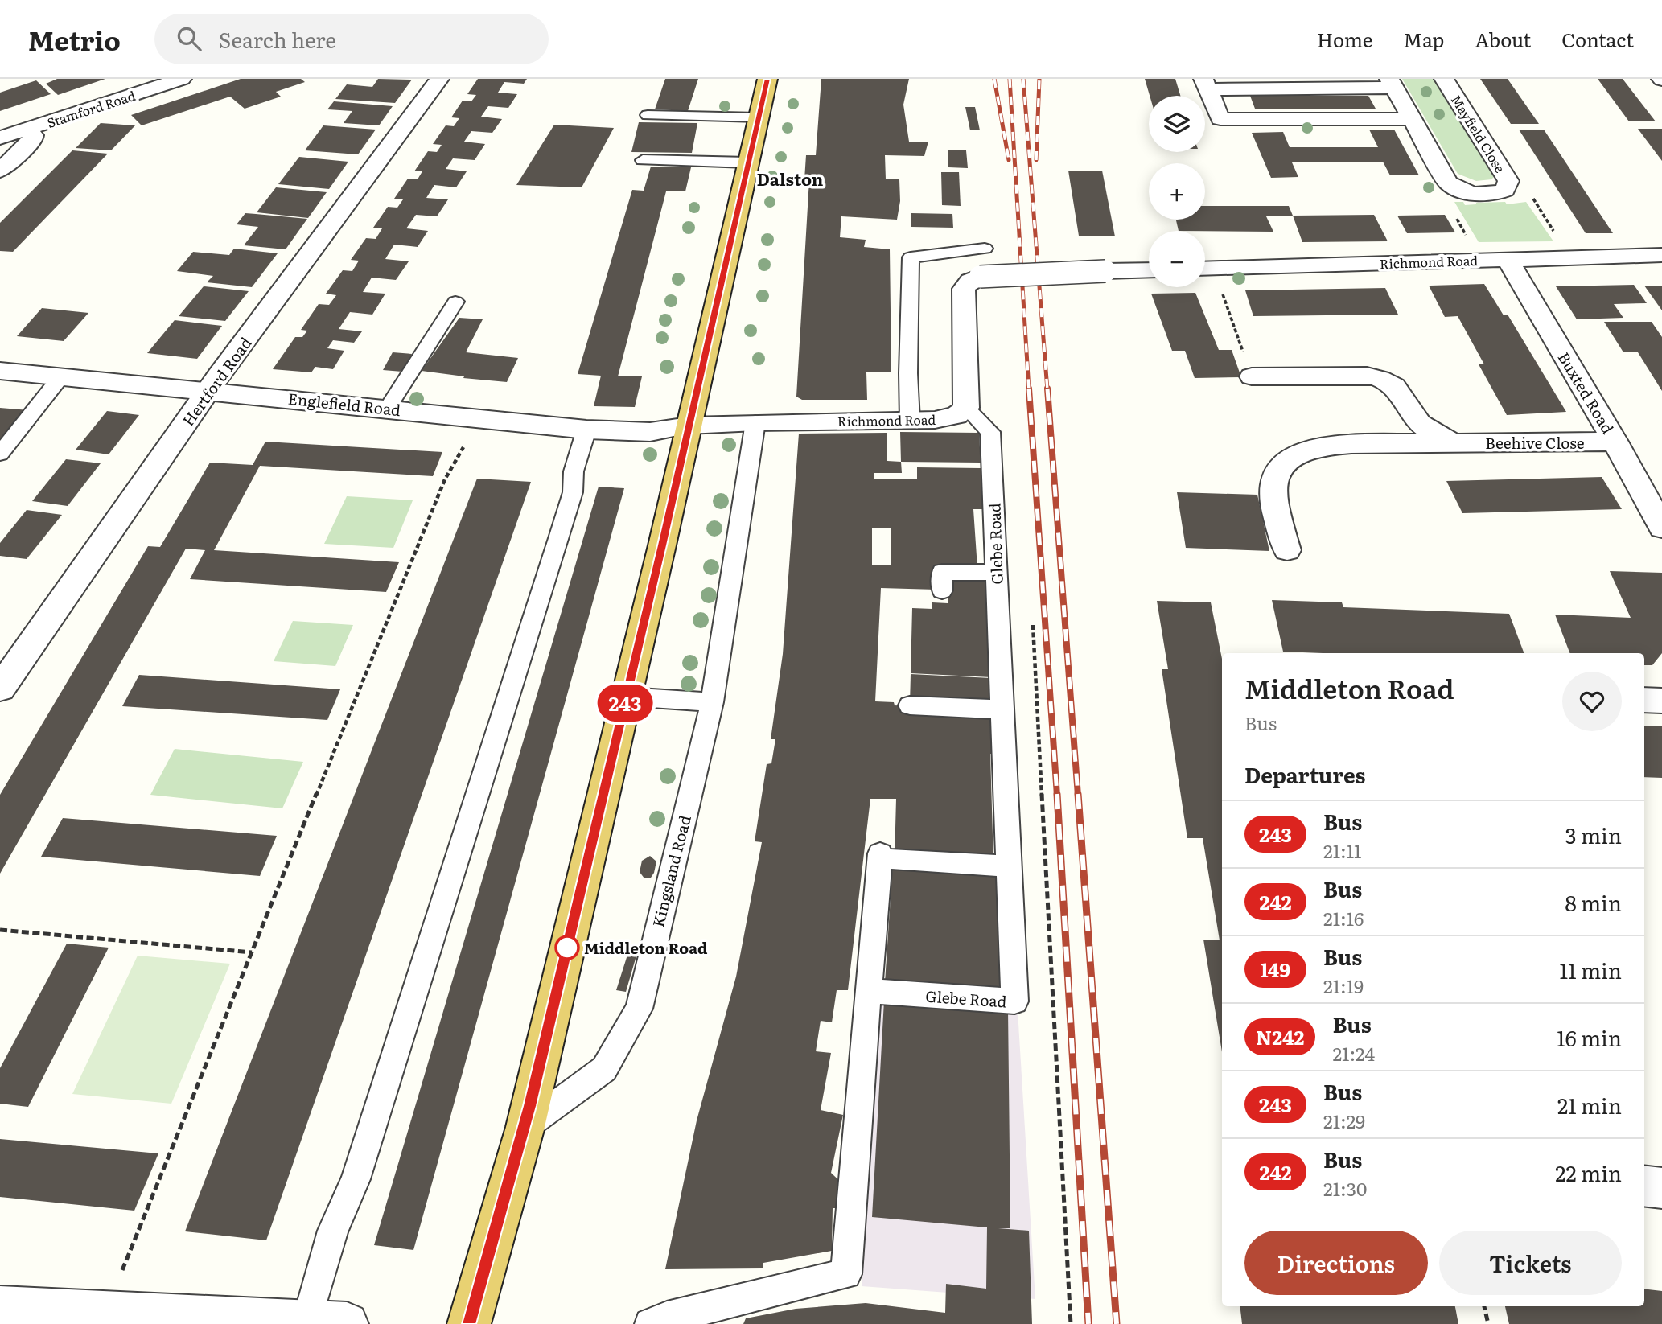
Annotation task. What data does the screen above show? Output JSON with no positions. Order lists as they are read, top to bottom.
{
  "streets": {
    "street": [
      "Stamford Road",
      "Mayfield Close",
      "Richmond Road",
      "Hertford Road",
      "Buxted Road",
      "Englefield Road",
      "Beehive Close"
    ],
    "lane": ["Glebe Road", "Kingsland Road"]
  },
  "crossings": [
    ["Richmond Road", "Buxted Road"],
    ["Richmond Road", "Englefield Road"],
    ["Richmond Road", "Glebe Road"],
    ["Richmond Road", "Kingsland Road"],
    ["Hertford Road", "Englefield Road"],
    ["Buxted Road", "Beehive Close"]
  ],
  "districts": ["Dalston"],
  "places": ["Middleton Road"],
  "lines": ["bus line 243"],
  "page": {
    "header": "Metrio",
    "search": "Search here",
    "nav": [
      "Home",
      "Map",
      "About",
      "Contact"
    ],
    "on_map": "243",
    "map_buttons": ["+", "−"],
    "heading": [
      ["Middleton Road", "Bus"],
      "Departures"
    ],
    "list": [
      {
        "mark": "243",
        "name": "Bus",
        "note": "21:11",
        "value": "3 min"
      },
      {
        "mark": "242",
        "name": "Bus",
        "note": "21:16",
        "value": "8 min"
      },
      {
        "mark": "149",
        "name": "Bus",
        "note": "21:19",
        "value": "11 min"
      },
      {
        "mark": "N242",
        "name": "Bus",
        "note": "21:24",
        "value": "16 min"
      },
      {
        "mark": "243",
        "name": "Bus",
        "note": "21:29",
        "value": "21 min"
      },
      {
        "mark": "242",
        "name": "Bus",
        "note": "21:30",
        "value": "22 min"
      }
    ],
    "buttons": ["Directions", "Tickets"]
  }
}
